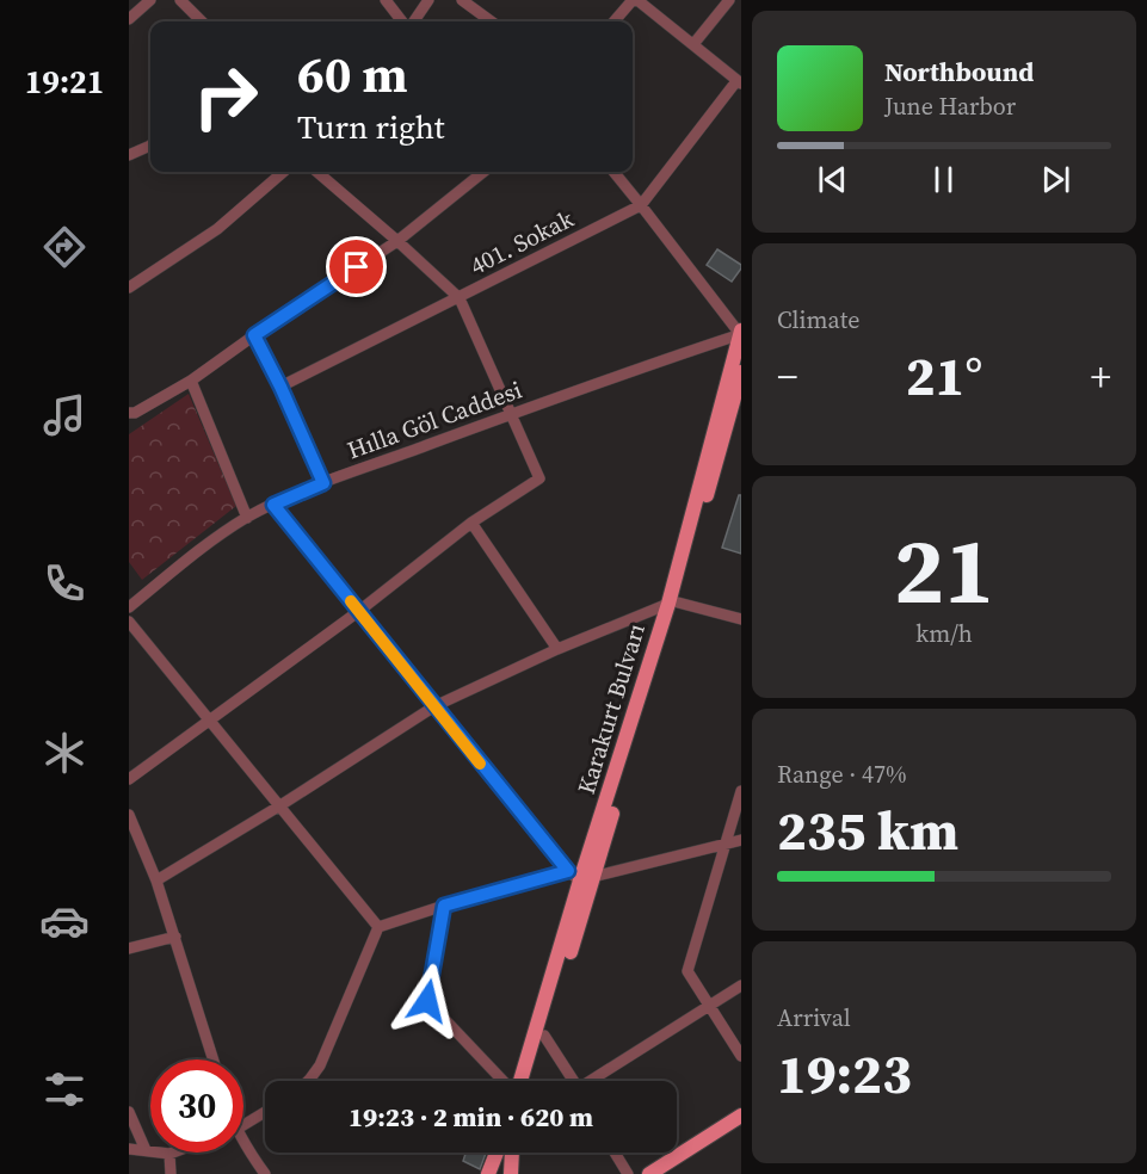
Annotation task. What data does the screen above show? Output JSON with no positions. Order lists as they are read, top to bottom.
{
  "streets": {
    "main road": ["Karakurt Bulvarı"],
    "street": ["401. Sokak", "Hılla Göl Caddesi"]
  },
  "crossings": [
    ["Hılla Göl Caddesi", "Karakurt Bulvarı"]
  ],
  "page": {
    "tabs": "19:21",
    "turn": ["60 m", "Turn right"],
    "song": ["Northbound", "June Harbor"],
    "tile": [
      "Climate",
      ["21", "km/h"],
      ["Range · 47%", "235 km"],
      ["Arrival", "19:23"]
    ],
    "heat": ["−", "21°", "+"],
    "limit": "30",
    "trip": "19:23 · 2 min · 620 m"
  }
}
